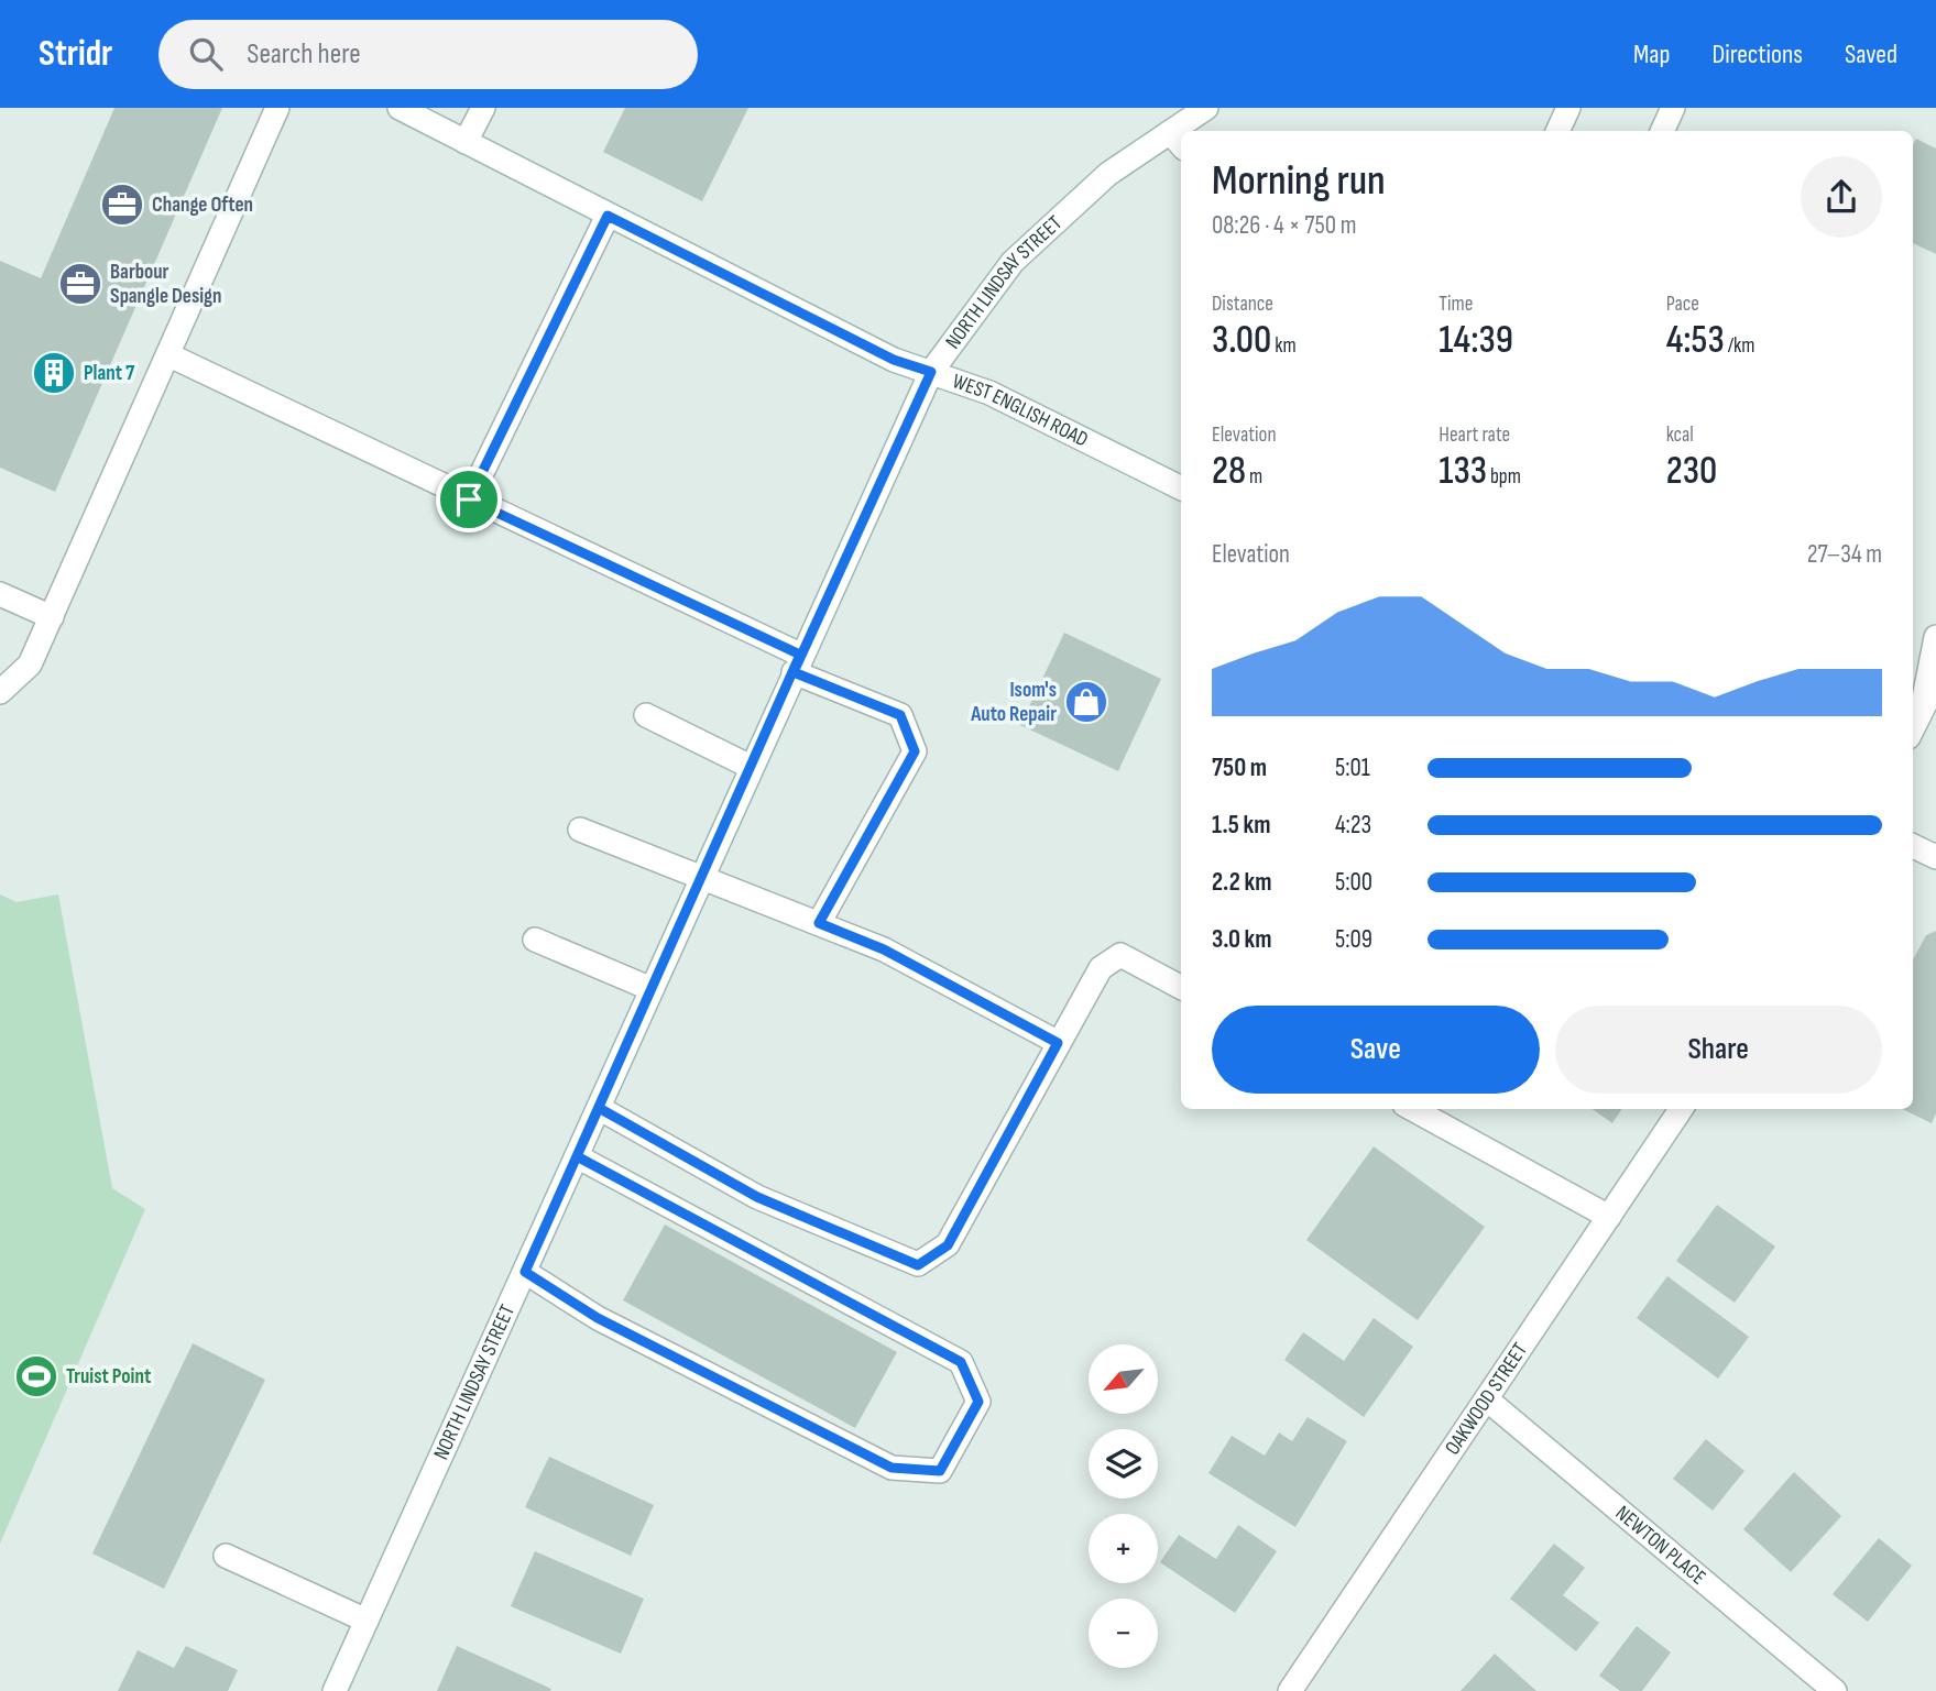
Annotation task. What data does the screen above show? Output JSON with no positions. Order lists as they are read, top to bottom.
{
  "streets": {
    "main road": [
      "NORTH LINDSAY STREET",
      "WEST ENGLISH ROAD",
      "OAKWOOD STREET",
      "NEWTON PLACE"
    ]
  },
  "crossings": [
    ["NORTH LINDSAY STREET", "WEST ENGLISH ROAD"],
    ["OAKWOOD STREET", "NEWTON PLACE"]
  ],
  "places": {
    "office": ["Change Often", "Barbour Spangle Design"],
    "building": ["Plant 7"],
    "shop": ["Isom's Auto Repair"],
    "sports": ["Truist Point"]
  },
  "north": "bottom left",
  "page": {
    "header": "Stridr",
    "search": "Search here",
    "nav": ["Map", "Directions", "Saved"],
    "heading": ["Morning run", "08:26 · 4 × 750 m"],
    "stats": [
      ["Distance", "3.00 km"],
      ["Time", "14:39"],
      ["Pace", "4:53 /km"],
      ["Elevation", "28 m"],
      ["Heart rate", "133 bpm"],
      ["kcal", "230"]
    ],
    "chart": ["Elevation", "27–34 m"],
    "list": [
      {
        "name": "750 m",
        "note": "5:01"
      },
      {
        "name": "1.5 km",
        "note": "4:23"
      },
      {
        "name": "2.2 km",
        "note": "5:00"
      },
      {
        "name": "3.0 km",
        "note": "5:09"
      }
    ],
    "buttons": ["Save", "Share"],
    "map_buttons": ["+", "−"]
  }
}
